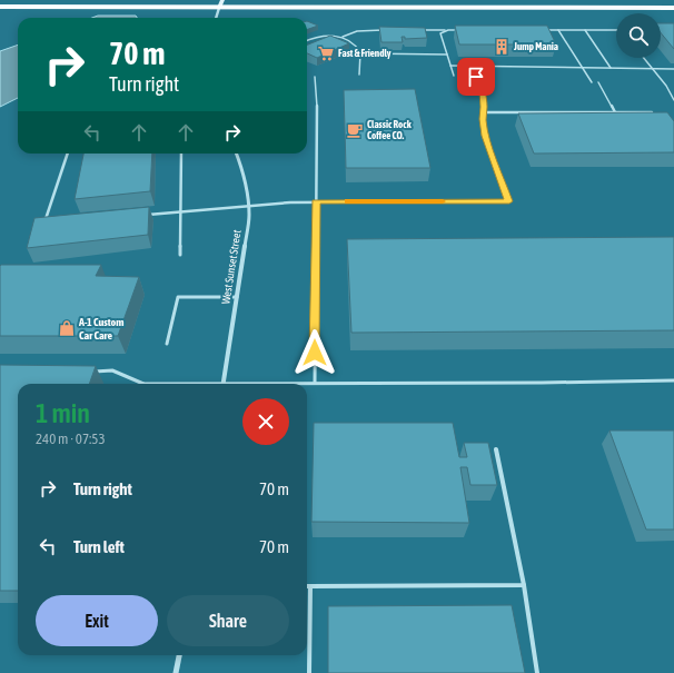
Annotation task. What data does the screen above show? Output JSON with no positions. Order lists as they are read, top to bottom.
{
  "streets": {
    "street": ["West Sunset Street"]
  },
  "places": {
    "building": ["Jump Mania"],
    "supermarket": ["Fast & Friendly"],
    "cafe": ["Classic Rock Coffee CO."],
    "shop": ["A-1 Custom Car Care"]
  },
  "page": {
    "turn": ["70 m", "Turn right"],
    "heading": ["1 min", "240 m · 07:53"],
    "list": [
      {
        "name": "Turn right",
        "value": "70 m"
      },
      {
        "name": "Turn left",
        "value": "70 m"
      }
    ],
    "buttons": ["Exit", "Share"]
  }
}
